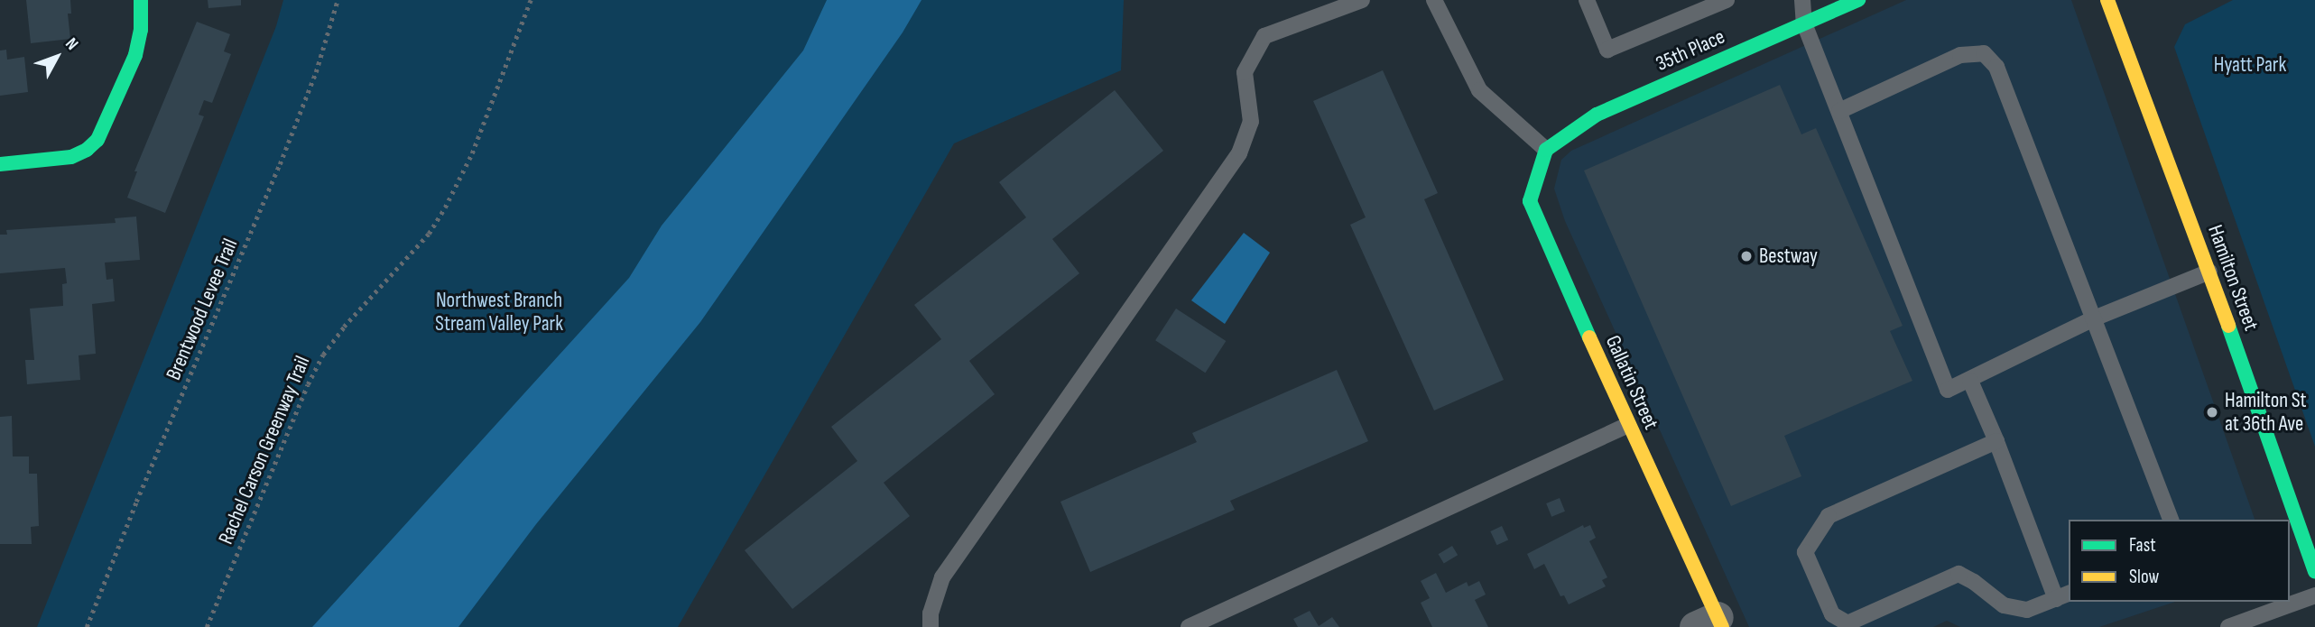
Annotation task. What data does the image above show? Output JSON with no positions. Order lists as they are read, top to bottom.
{
  "streets": {
    "street": ["35th Place", "Hamilton Street", "Gallatin Street"],
    "path": ["Brentwood Levee Trail", "Rachel Carson Greenway Trail"]
  },
  "crossings": [
    ["35th Place", "Gallatin Street"]
  ],
  "parks": ["Hyatt Park", "Northwest Branch Stream Valley Park"],
  "places": ["Bestway", "Hamilton St at 36th Ave"],
  "legend": ["Fast", "Slow"],
  "north": "top right"
}
